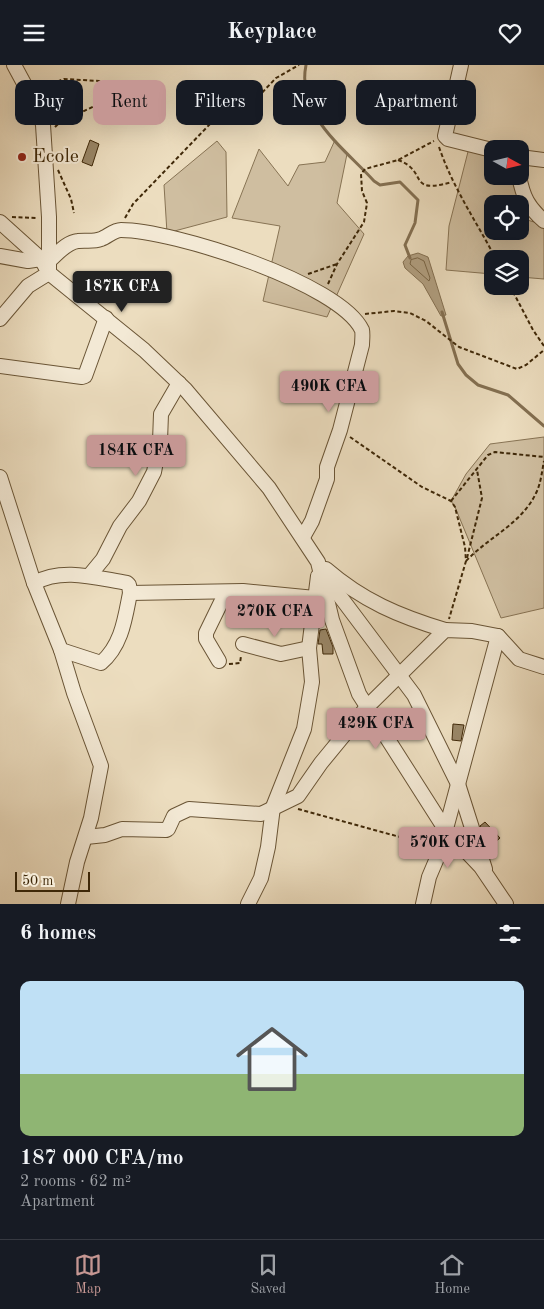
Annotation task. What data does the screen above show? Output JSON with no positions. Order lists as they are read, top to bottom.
{
  "places": ["Ecole"],
  "scale_bar": "50 m",
  "north": "right",
  "page": {
    "header": "Keyplace",
    "chip": [
      "Buy",
      "Rent",
      "Filters",
      "New",
      "Apartment"
    ],
    "price": [
      "187K CFA",
      "490K CFA",
      "184K CFA",
      "270K CFA",
      "429K CFA",
      "570K CFA"
    ],
    "scale": "50 m",
    "heading": "6 homes",
    "list": [
      {
        "name": "187 000 CFA/mo",
        "note": "2 rooms · 62 m² · Apartment"
      }
    ],
    "tabs": ["Map", "Saved", "Home"]
  }
}
